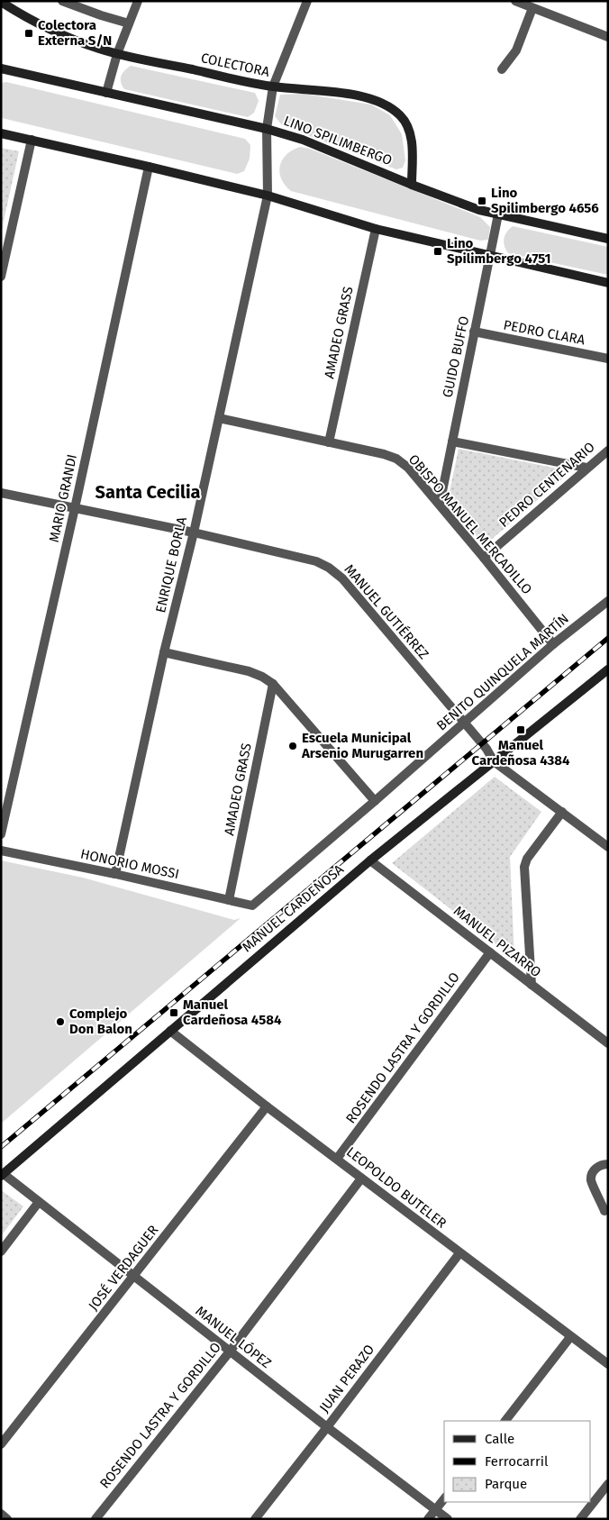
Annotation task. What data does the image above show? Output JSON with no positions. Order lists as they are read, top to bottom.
{
  "streets": {
    "main road": ["COLECTORA", "LINO SPILIMBERGO", "MANUEL CARDEÑOSA"],
    "street": [
      "AMADEO GRASS",
      "PEDRO CLARA",
      "GUIDO BUFFO",
      "PEDRO CENTENARIO",
      "MARIO GRANDI",
      "OBISPO MANUEL MERCADILLO",
      "ENRIQUE BORLA",
      "MANUEL GUTIÉRREZ",
      "BENITO QUINQUELA MARTÍN",
      "HONORIO MOSSI",
      "MANUEL PIZARRO",
      "ROSENDO LASTRA Y GORDILLO",
      "LEOPOLDO BUTELER",
      "JOSÉ VERDAGUER",
      "MANUEL LÓPEZ",
      "JUAN PERAZO"
    ]
  },
  "crossings": [
    ["COLECTORA", "LINO SPILIMBERGO"],
    ["COLECTORA", "ENRIQUE BORLA"],
    ["LINO SPILIMBERGO", "GUIDO BUFFO"],
    ["LINO SPILIMBERGO", "ENRIQUE BORLA"],
    ["AMADEO GRASS", "OBISPO MANUEL MERCADILLO"],
    ["AMADEO GRASS", "HONORIO MOSSI"],
    ["PEDRO CLARA", "GUIDO BUFFO"],
    ["GUIDO BUFFO", "OBISPO MANUEL MERCADILLO"],
    ["PEDRO CENTENARIO", "OBISPO MANUEL MERCADILLO"],
    ["MARIO GRANDI", "MANUEL GUTIÉRREZ"],
    ["OBISPO MANUEL MERCADILLO", "ENRIQUE BORLA"],
    ["OBISPO MANUEL MERCADILLO", "BENITO QUINQUELA MARTÍN"],
    ["ENRIQUE BORLA", "MANUEL GUTIÉRREZ"],
    ["ENRIQUE BORLA", "HONORIO MOSSI"],
    ["MANUEL GUTIÉRREZ", "BENITO QUINQUELA MARTÍN"],
    ["MANUEL GUTIÉRREZ", "MANUEL CARDEÑOSA"],
    ["BENITO QUINQUELA MARTÍN", "HONORIO MOSSI"],
    ["MANUEL CARDEÑOSA", "MANUEL PIZARRO"],
    ["MANUEL CARDEÑOSA", "LEOPOLDO BUTELER"],
    ["MANUEL CARDEÑOSA", "MANUEL LÓPEZ"],
    ["MANUEL PIZARRO", "ROSENDO LASTRA Y GORDILLO"],
    ["ROSENDO LASTRA Y GORDILLO", "LEOPOLDO BUTELER"],
    ["ROSENDO LASTRA Y GORDILLO", "MANUEL LÓPEZ"],
    ["LEOPOLDO BUTELER", "JOSÉ VERDAGUER"],
    ["LEOPOLDO BUTELER", "JUAN PERAZO"],
    ["JOSÉ VERDAGUER", "MANUEL LÓPEZ"],
    ["MANUEL LÓPEZ", "JUAN PERAZO"]
  ],
  "districts": ["Santa Cecilia"],
  "places": {
    "transit": [
      "Colectora Externa S/N",
      "Lino Spilimbergo 4656",
      "Lino Spilimbergo 4751",
      "Manuel Cardeñosa 4384",
      "Manuel Cardeñosa 4584"
    ],
    "other": ["Escuela Municipal Arsenio Murugarren", "Complejo Don Balon"]
  },
  "legend": ["Calle", "Ferrocarril", "Parque"]
}
